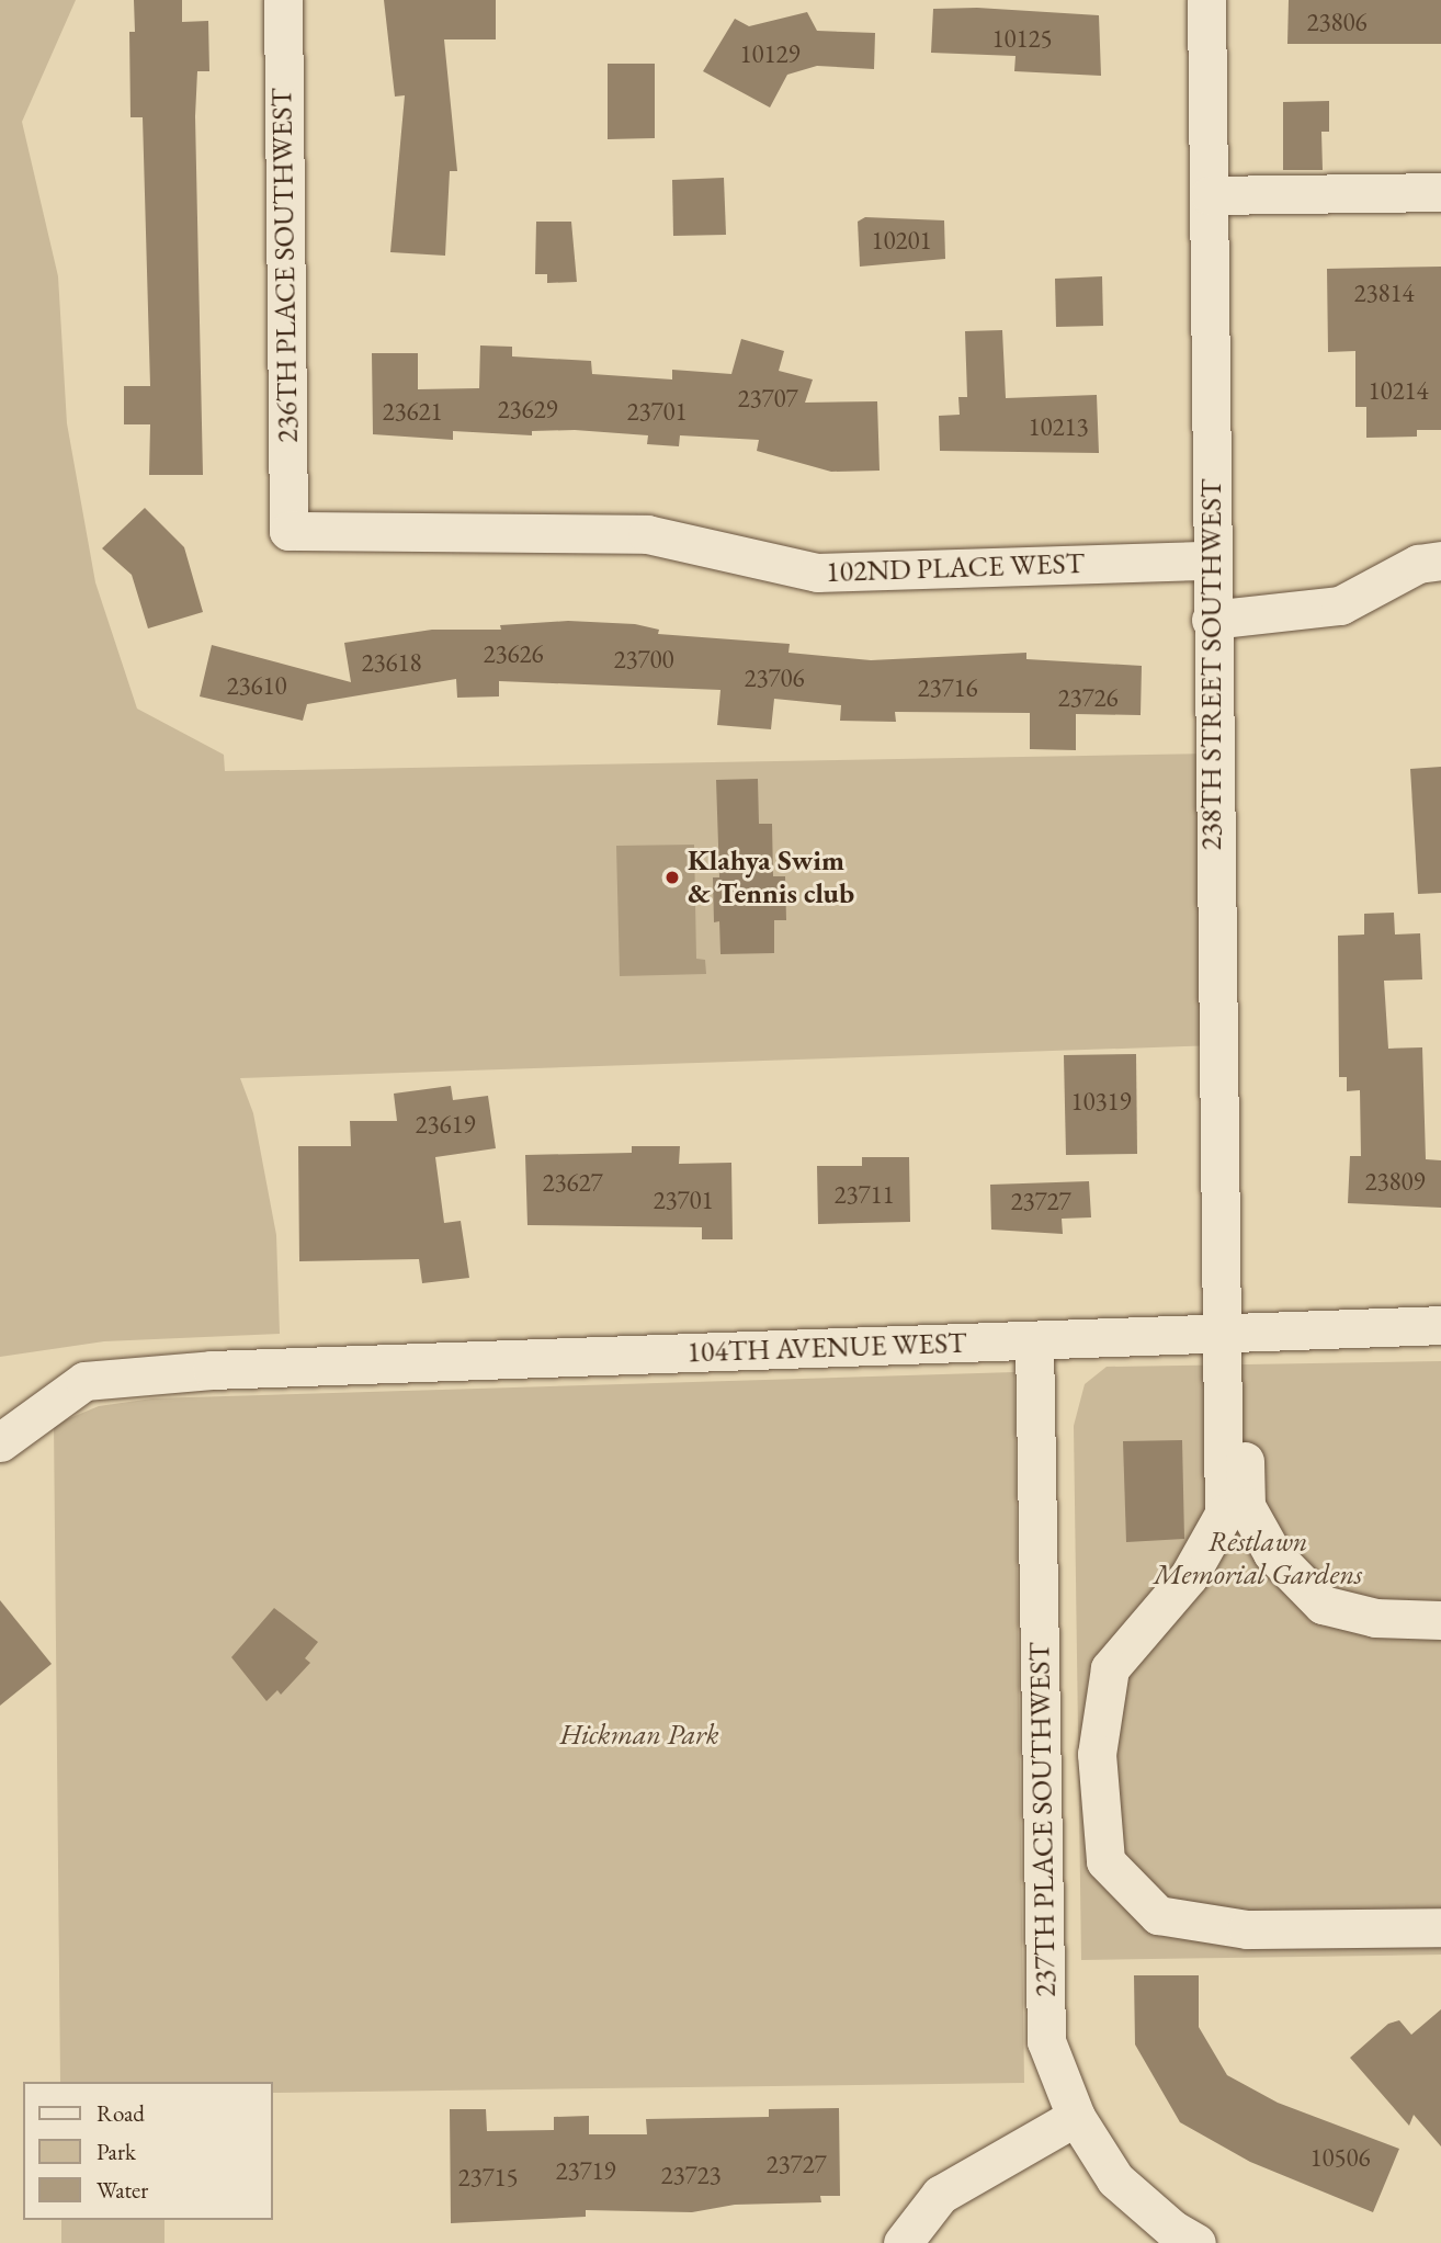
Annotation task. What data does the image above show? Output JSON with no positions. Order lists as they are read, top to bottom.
{
  "streets": {
    "street": [
      "236TH PLACE SOUTHWEST",
      "102ND PLACE WEST",
      "238TH STREET SOUTHWEST",
      "104TH AVENUE WEST",
      "237TH PLACE SOUTHWEST"
    ]
  },
  "crossings": [
    ["236TH PLACE SOUTHWEST", "102ND PLACE WEST"],
    ["102ND PLACE WEST", "238TH STREET SOUTHWEST"],
    ["238TH STREET SOUTHWEST", "104TH AVENUE WEST"],
    ["104TH AVENUE WEST", "237TH PLACE SOUTHWEST"]
  ],
  "parks": ["Restlawn Memorial Gardens", "Hickman Park"],
  "places": ["Klahya Swim & Tennis club"],
  "house_numbers": [
    "23806",
    "10125",
    "10129",
    "10201",
    "23814",
    "10214",
    "23707",
    "23629",
    "23621",
    "23701",
    "10213",
    "23626",
    "23700",
    "23618",
    "23706",
    "23610",
    "23716",
    "23726",
    "10319",
    "23619",
    "23809",
    "23627",
    "23711",
    "23701",
    "23727",
    "10506",
    "23727",
    "23719",
    "23723",
    "23715"
  ],
  "legend": ["Road", "Park", "Water"]
}
